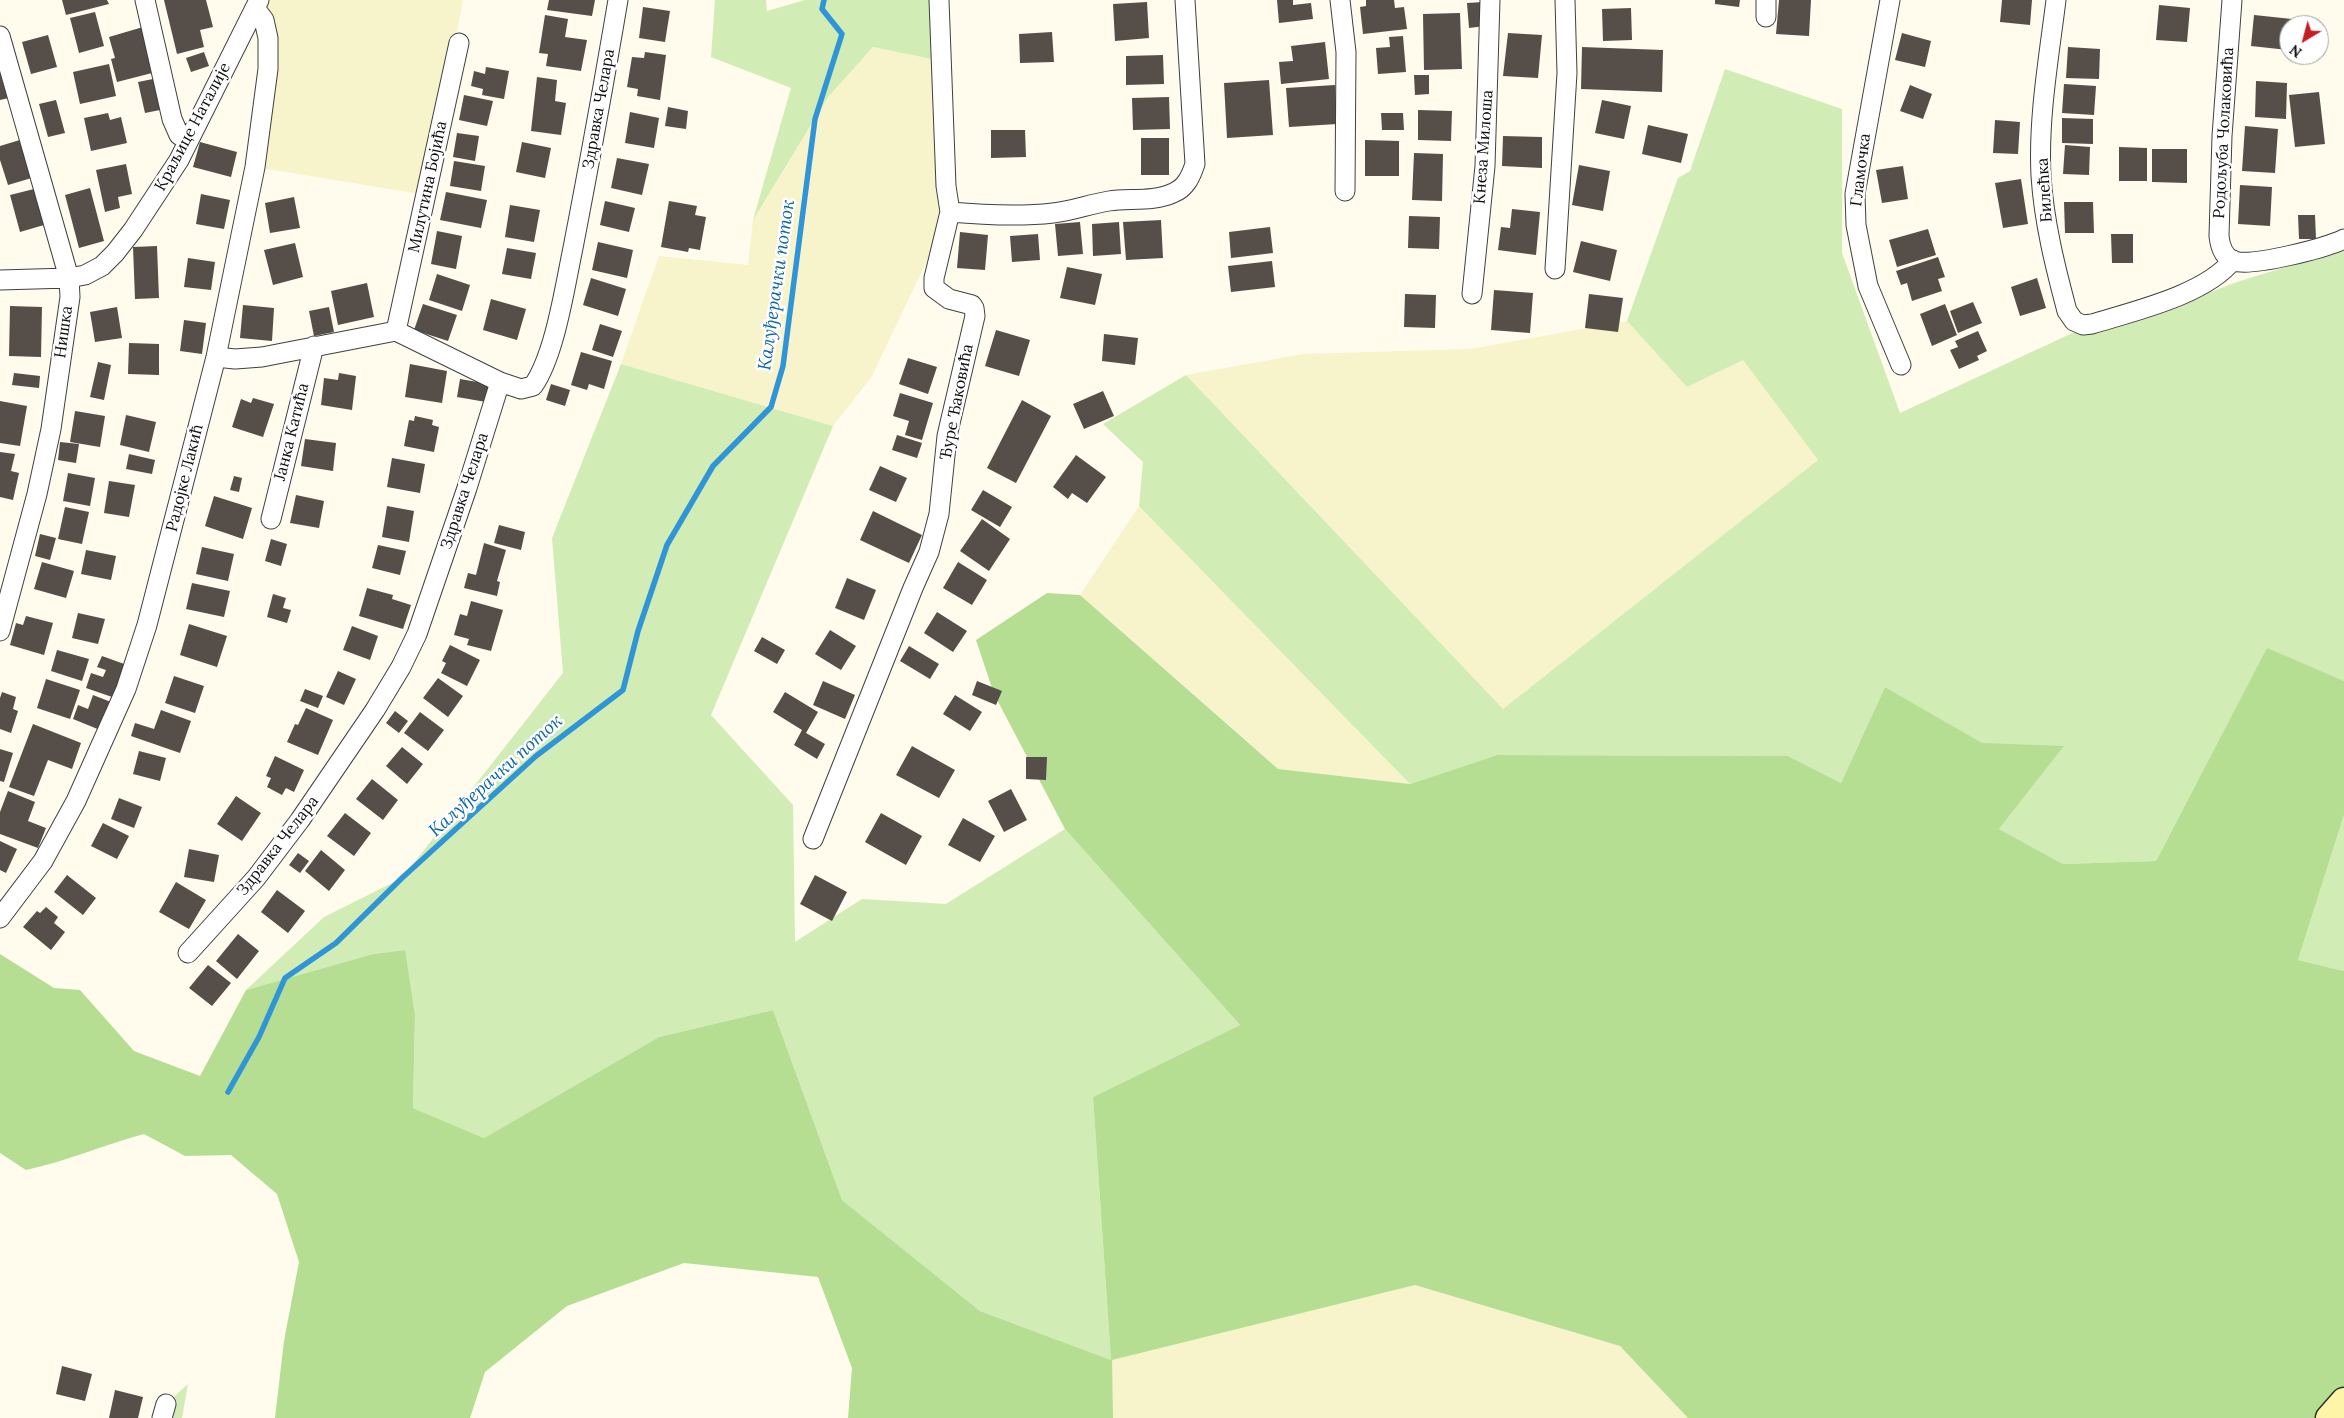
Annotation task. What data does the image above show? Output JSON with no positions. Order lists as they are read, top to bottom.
{
  "streets": {
    "street": [
      "Здравка Челара",
      "Краљице Наталије",
      "Родољуба Чолаковића",
      "Кнеза Милоша",
      "Гламочка",
      "Милутина Бојића",
      "Билећка",
      "Нишка",
      "Ђуре Ђаковића",
      "Јанка Катића",
      "Радојке Лакић"
    ]
  },
  "crossings": [
    ["Краљице Наталије", "Нишка"],
    ["Краљице Наталије", "Радојке Лакић"],
    ["Родољуба Чолаковића", "Билећка"]
  ],
  "water": ["Калуђерачки поток"],
  "north": "bottom left"
}
